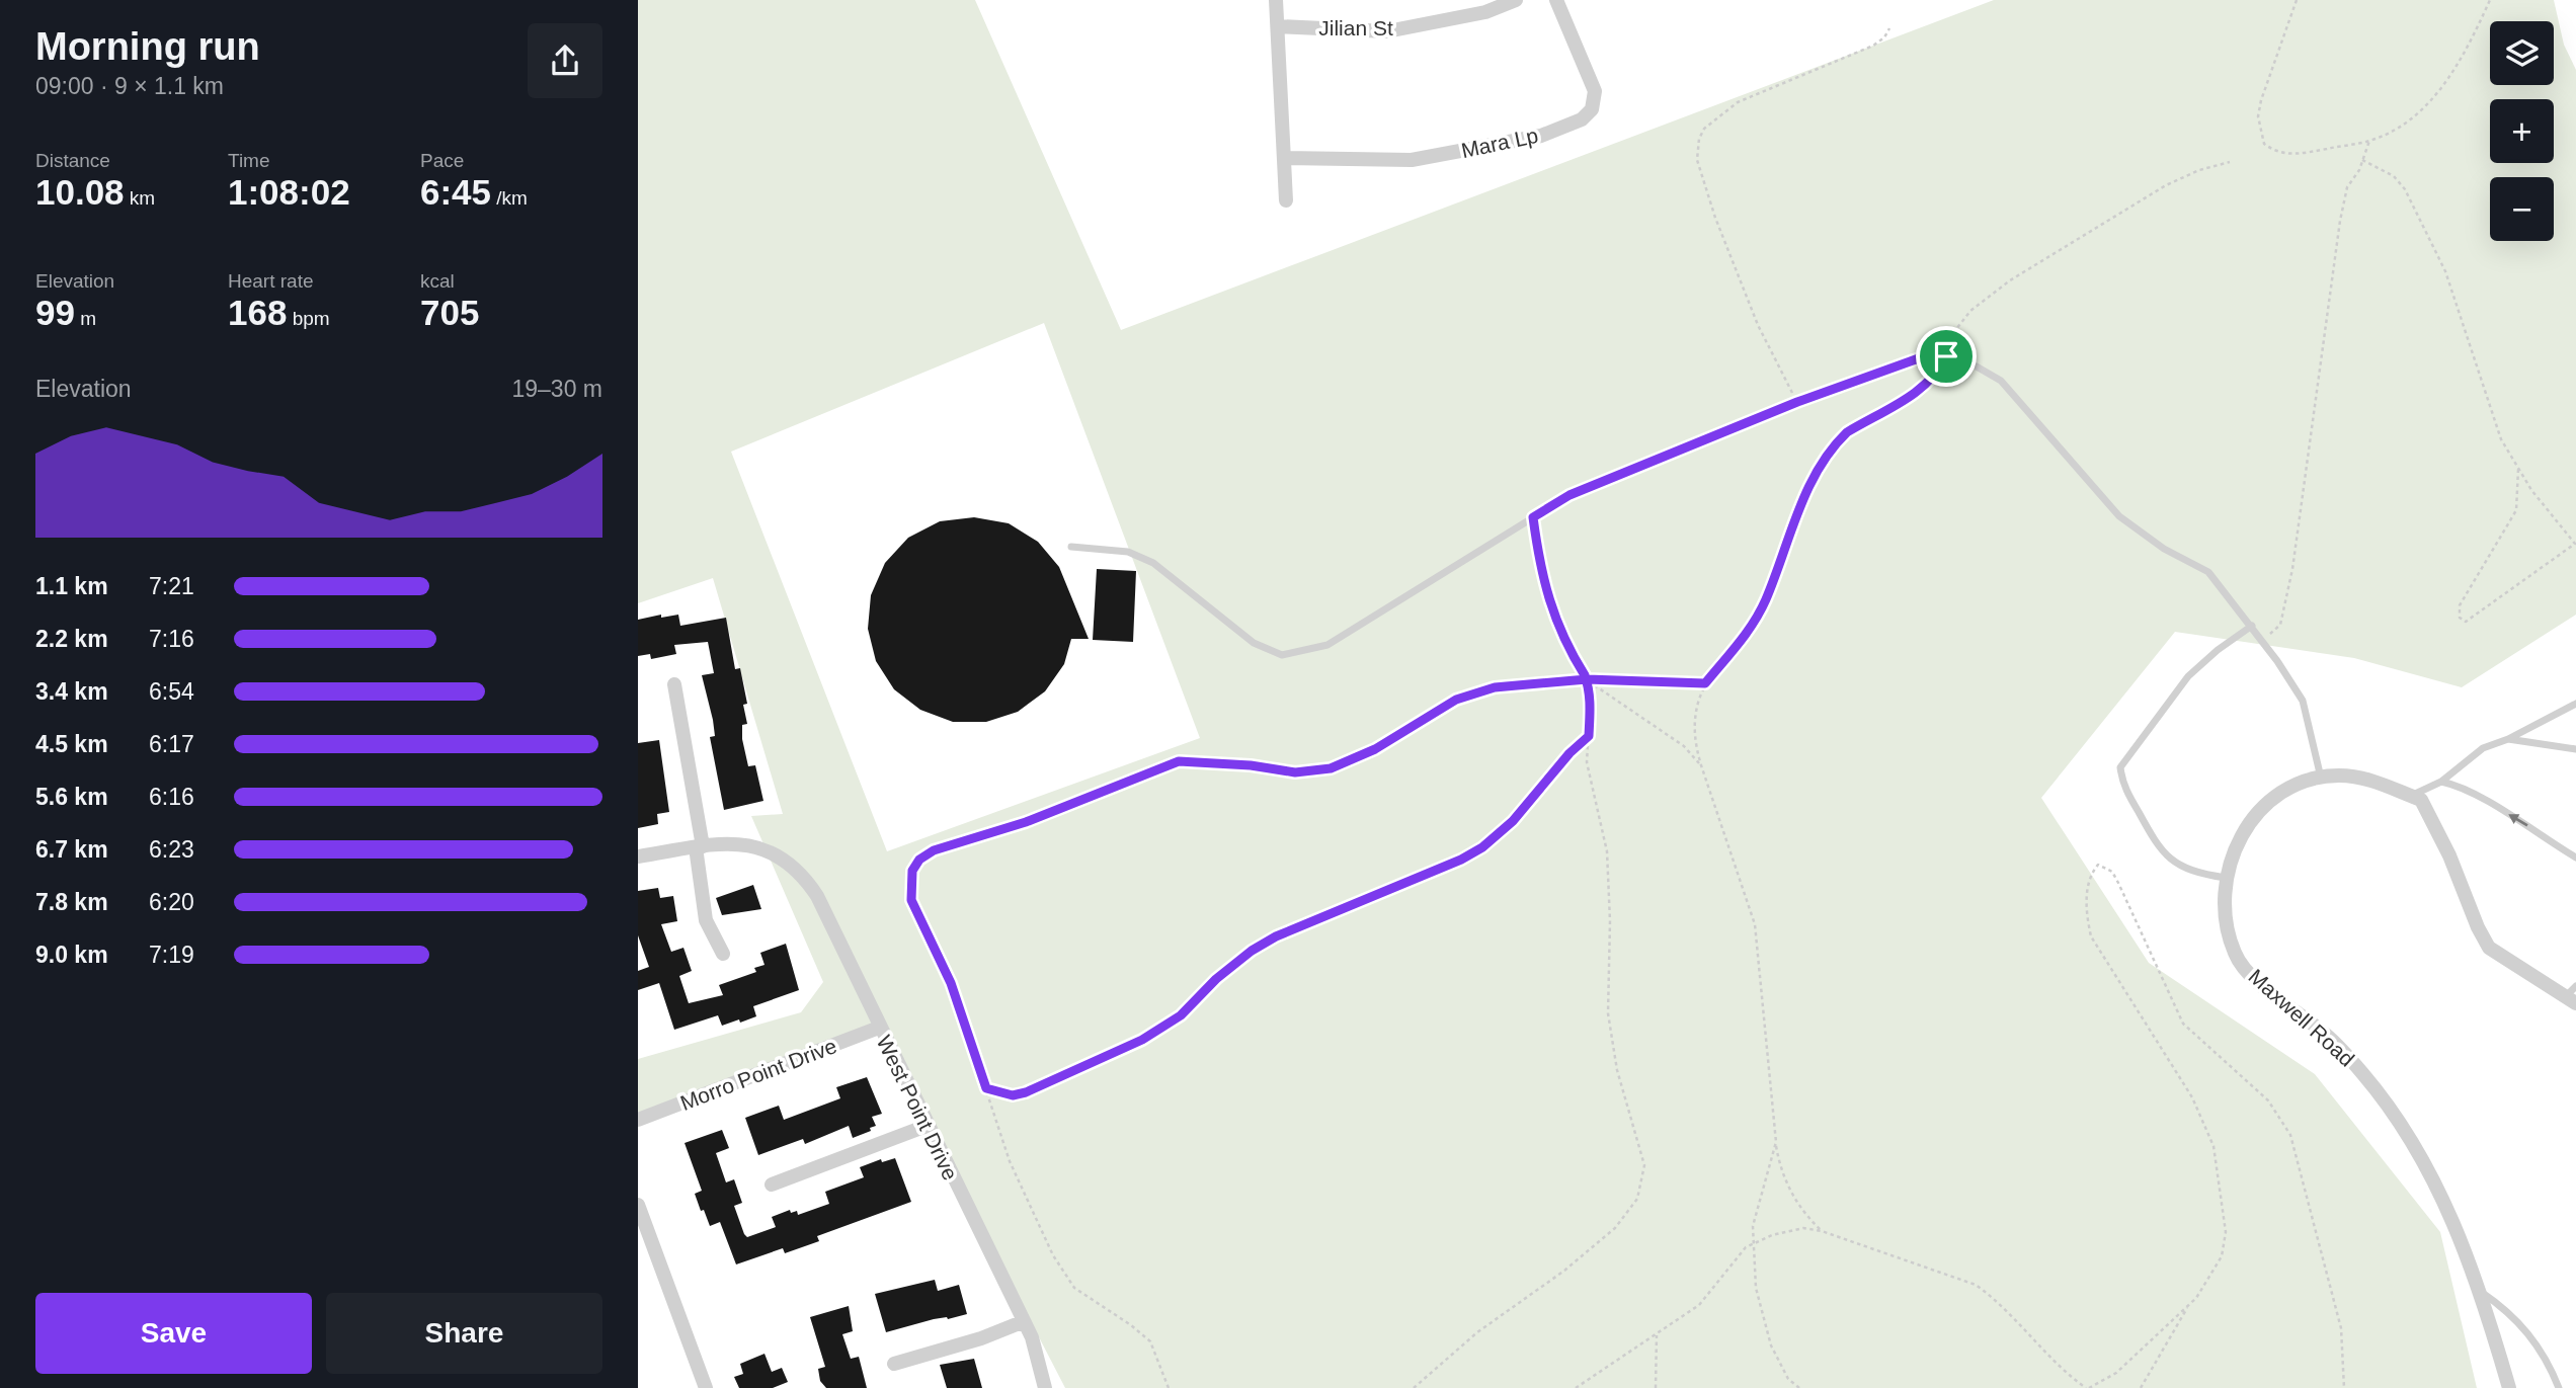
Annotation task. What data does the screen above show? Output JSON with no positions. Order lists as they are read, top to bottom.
{
  "streets": {
    "street": [
      "Jilian St",
      "Mara Lp",
      "Maxwell Road",
      "Morro Point Drive",
      "West Point Drive"
    ]
  },
  "crossings": [
    ["Morro Point Drive", "West Point Drive"]
  ],
  "page": {
    "heading": ["Morning run", "09:00 · 9 × 1.1 km"],
    "map_buttons": ["+", "−"],
    "stats": [
      ["Distance", "10.08 km"],
      ["Time", "1:08:02"],
      ["Pace", "6:45 /km"],
      ["Elevation", "99 m"],
      ["Heart rate", "168 bpm"],
      ["kcal", "705"]
    ],
    "chart": ["Elevation", "19–30 m"],
    "list": [
      {
        "name": "1.1 km",
        "note": "7:21"
      },
      {
        "name": "2.2 km",
        "note": "7:16"
      },
      {
        "name": "3.4 km",
        "note": "6:54"
      },
      {
        "name": "4.5 km",
        "note": "6:17"
      },
      {
        "name": "5.6 km",
        "note": "6:16"
      },
      {
        "name": "6.7 km",
        "note": "6:23"
      },
      {
        "name": "7.8 km",
        "note": "6:20"
      },
      {
        "name": "9.0 km",
        "note": "7:19"
      }
    ],
    "buttons": ["Save", "Share"]
  }
}
